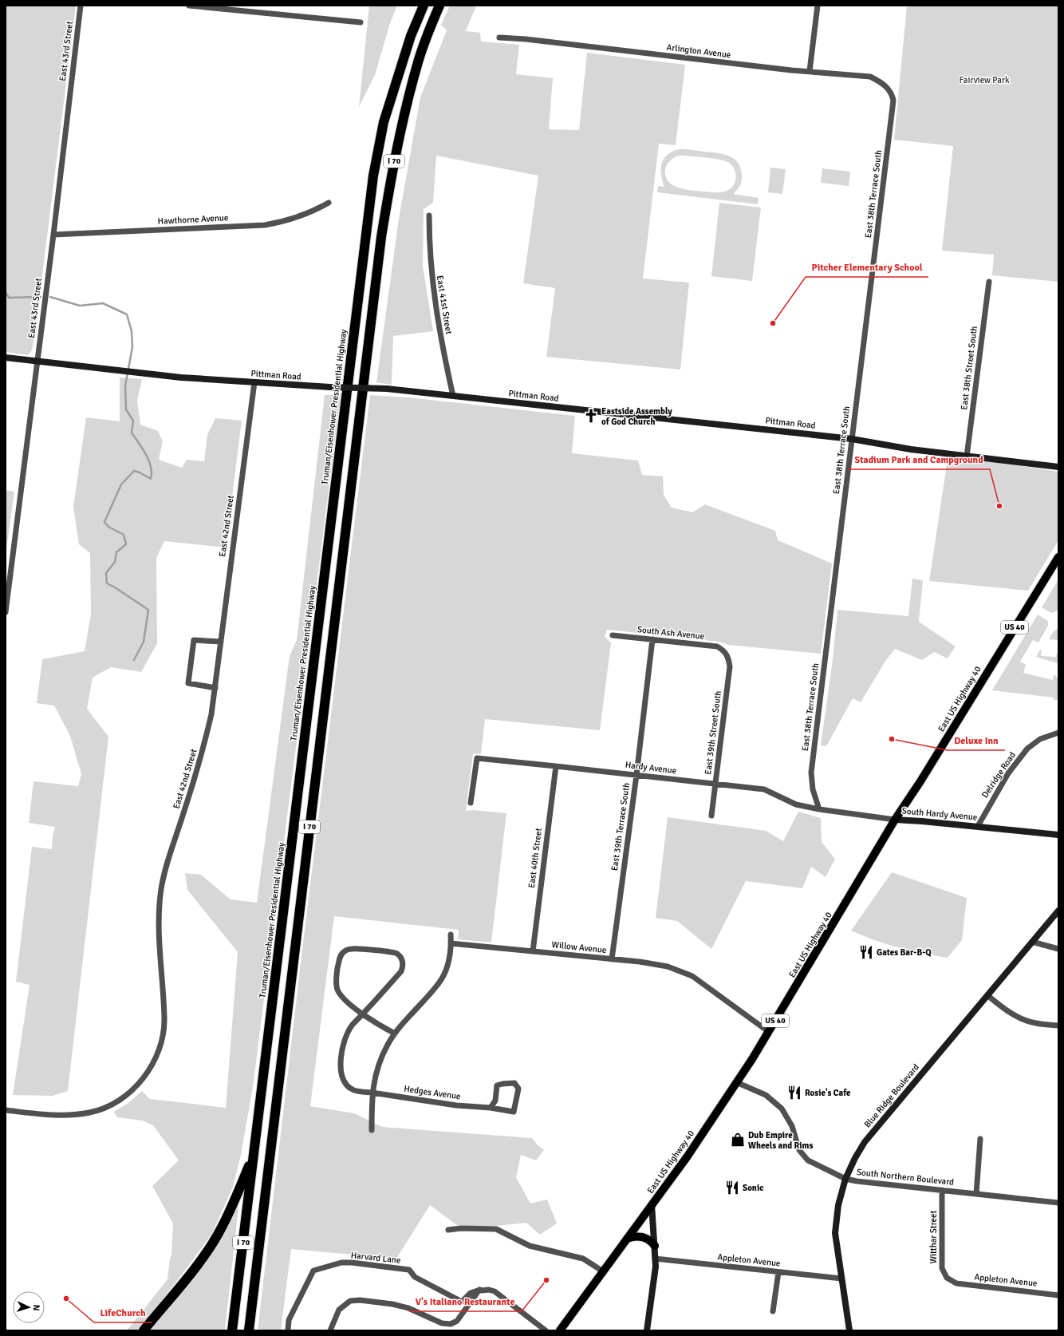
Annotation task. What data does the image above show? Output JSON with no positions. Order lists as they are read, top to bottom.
{
  "streets": {
    "highway": ["I 70", "Truman/Eisenhower Presidential Highway"],
    "main road": ["US 40", "East US Highway 40"],
    "street": [
      "East 43rd Street",
      "Arlington Avenue",
      "East 38th Terrace South",
      "Hawthorne Avenue",
      "East 41st Street",
      "East 38th Street South",
      "Pittman Road",
      "East 42nd Street",
      "South Ash Avenue",
      "East 39th Street South",
      "Hardy Avenue",
      "Delridge Road",
      "South Hardy Avenue",
      "East 39th Terrace South",
      "East 40th Street",
      "Willow Avenue",
      "Hedges Avenue",
      "Blue Ridge Boulevard",
      "South Northern Boulevard",
      "Witthar Street",
      "Harvard Lane",
      "Appleton Avenue"
    ]
  },
  "crossings": [
    ["East 43rd Street", "Hawthorne Avenue"],
    ["East 43rd Street", "Pittman Road"],
    ["Arlington Avenue", "East 38th Terrace South"],
    ["East 38th Terrace South", "Pittman Road"],
    ["East 38th Terrace South", "Hardy Avenue"],
    ["East 38th Terrace South", "South Hardy Avenue"],
    ["East 41st Street", "Pittman Road"],
    ["East 38th Street South", "Pittman Road"],
    ["Pittman Road", "East 42nd Street"],
    ["South Ash Avenue", "East 39th Street South"],
    ["South Ash Avenue", "East 39th Terrace South"],
    ["East US Highway 40", "South Hardy Avenue"],
    ["East US Highway 40", "Willow Avenue"],
    ["East US Highway 40", "South Northern Boulevard"],
    ["East 39th Street South", "Hardy Avenue"],
    ["Hardy Avenue", "South Hardy Avenue"],
    ["Hardy Avenue", "East 39th Terrace South"],
    ["Hardy Avenue", "East 40th Street"],
    ["Delridge Road", "South Hardy Avenue"],
    ["East 39th Terrace South", "Willow Avenue"],
    ["East 40th Street", "Willow Avenue"],
    ["Blue Ridge Boulevard", "South Northern Boulevard"],
    ["Blue Ridge Boulevard", "Appleton Avenue"],
    ["South Northern Boulevard", "Witthar Street"],
    ["Witthar Street", "Appleton Avenue"]
  ],
  "parks": ["Fairview Park"],
  "places": {
    "other": [
      "Pitcher Elementary School",
      "Stadium Park and Campground",
      "Deluxe Inn",
      "V's Italiano Restaurante",
      "LifeChurch"
    ],
    "church": ["Eastside Assembly of God Church"],
    "restaurant": ["Gates Bar-B-Q", "Rosie's Cafe", "Sonic"],
    "shop": ["Dub Empire Wheels and Rims"]
  },
  "north": "right"
}
